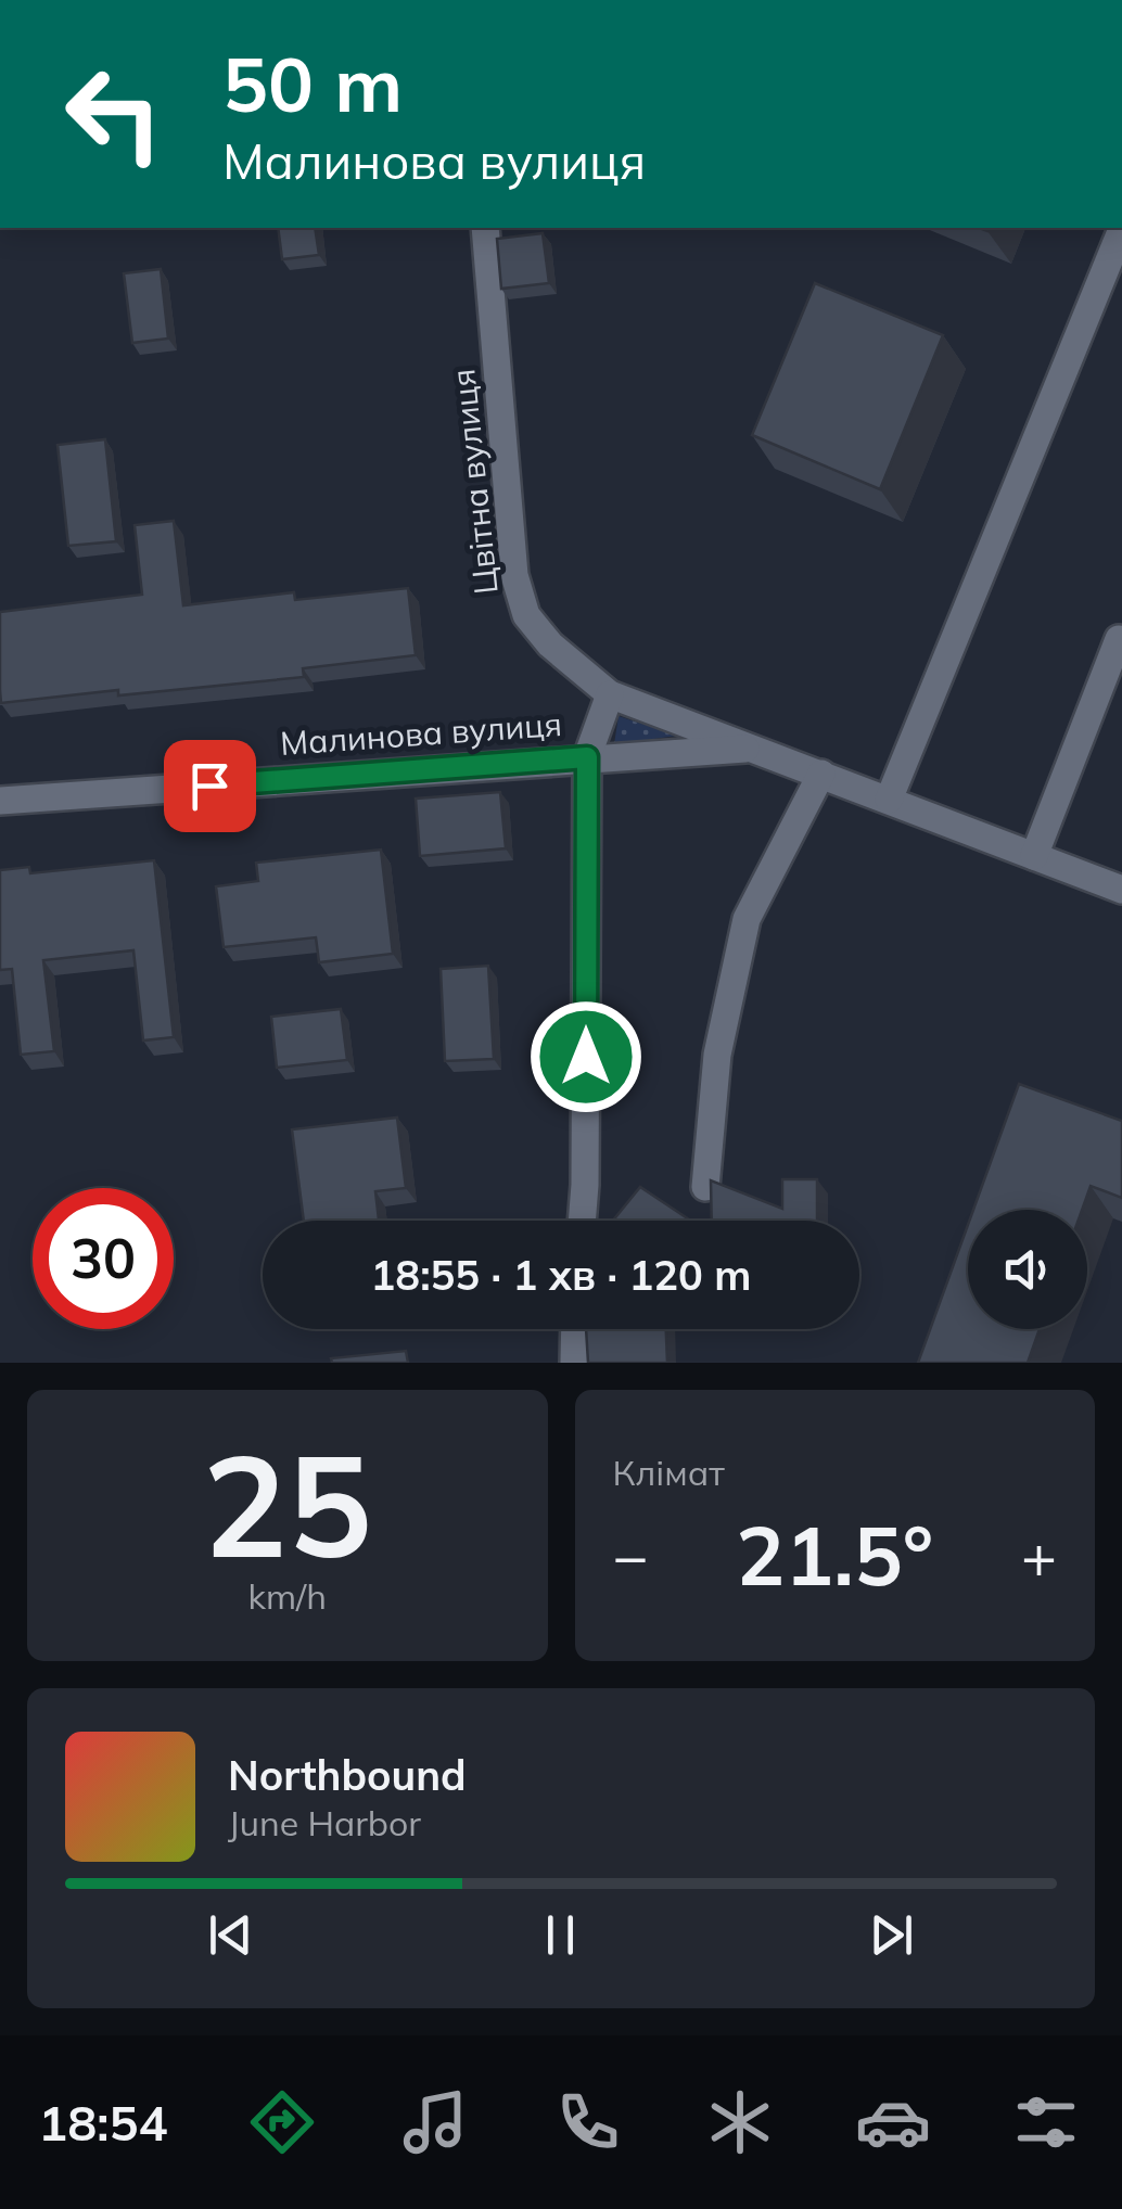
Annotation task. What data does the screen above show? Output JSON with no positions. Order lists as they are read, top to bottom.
{
  "streets": {
    "street": ["Цвітна вулиця", "Малинова вулиця"]
  },
  "crossings": [
    ["Цвітна вулиця", "Малинова вулиця"]
  ],
  "page": {
    "turn": ["50 m", "Малинова вулиця"],
    "limit": "30",
    "trip": "18:55 · 1 хв · 120 m",
    "tile": [
      ["25", "km/h"],
      "Клімат"
    ],
    "heat": ["−", "21.5°", "+"],
    "song": ["Northbound", "June Harbor"],
    "tabs": "18:54"
  }
}
